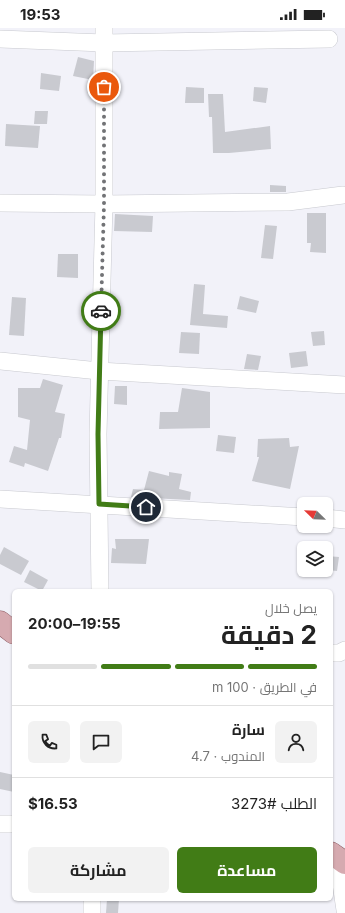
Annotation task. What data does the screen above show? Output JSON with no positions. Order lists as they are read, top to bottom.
{
  "north": "top left",
  "page": {
    "status": "19:53",
    "heading": ["2 دقيقة", "يصل خلال", "19:55–20:00"],
    "panel": [
      "سارة",
      "المندوب · 4.7",
      "الطلب #3273",
      "$16.53"
    ],
    "bar": "في الطريق · 100 m",
    "buttons": ["مساعدة", "مشاركة"]
  }
}
